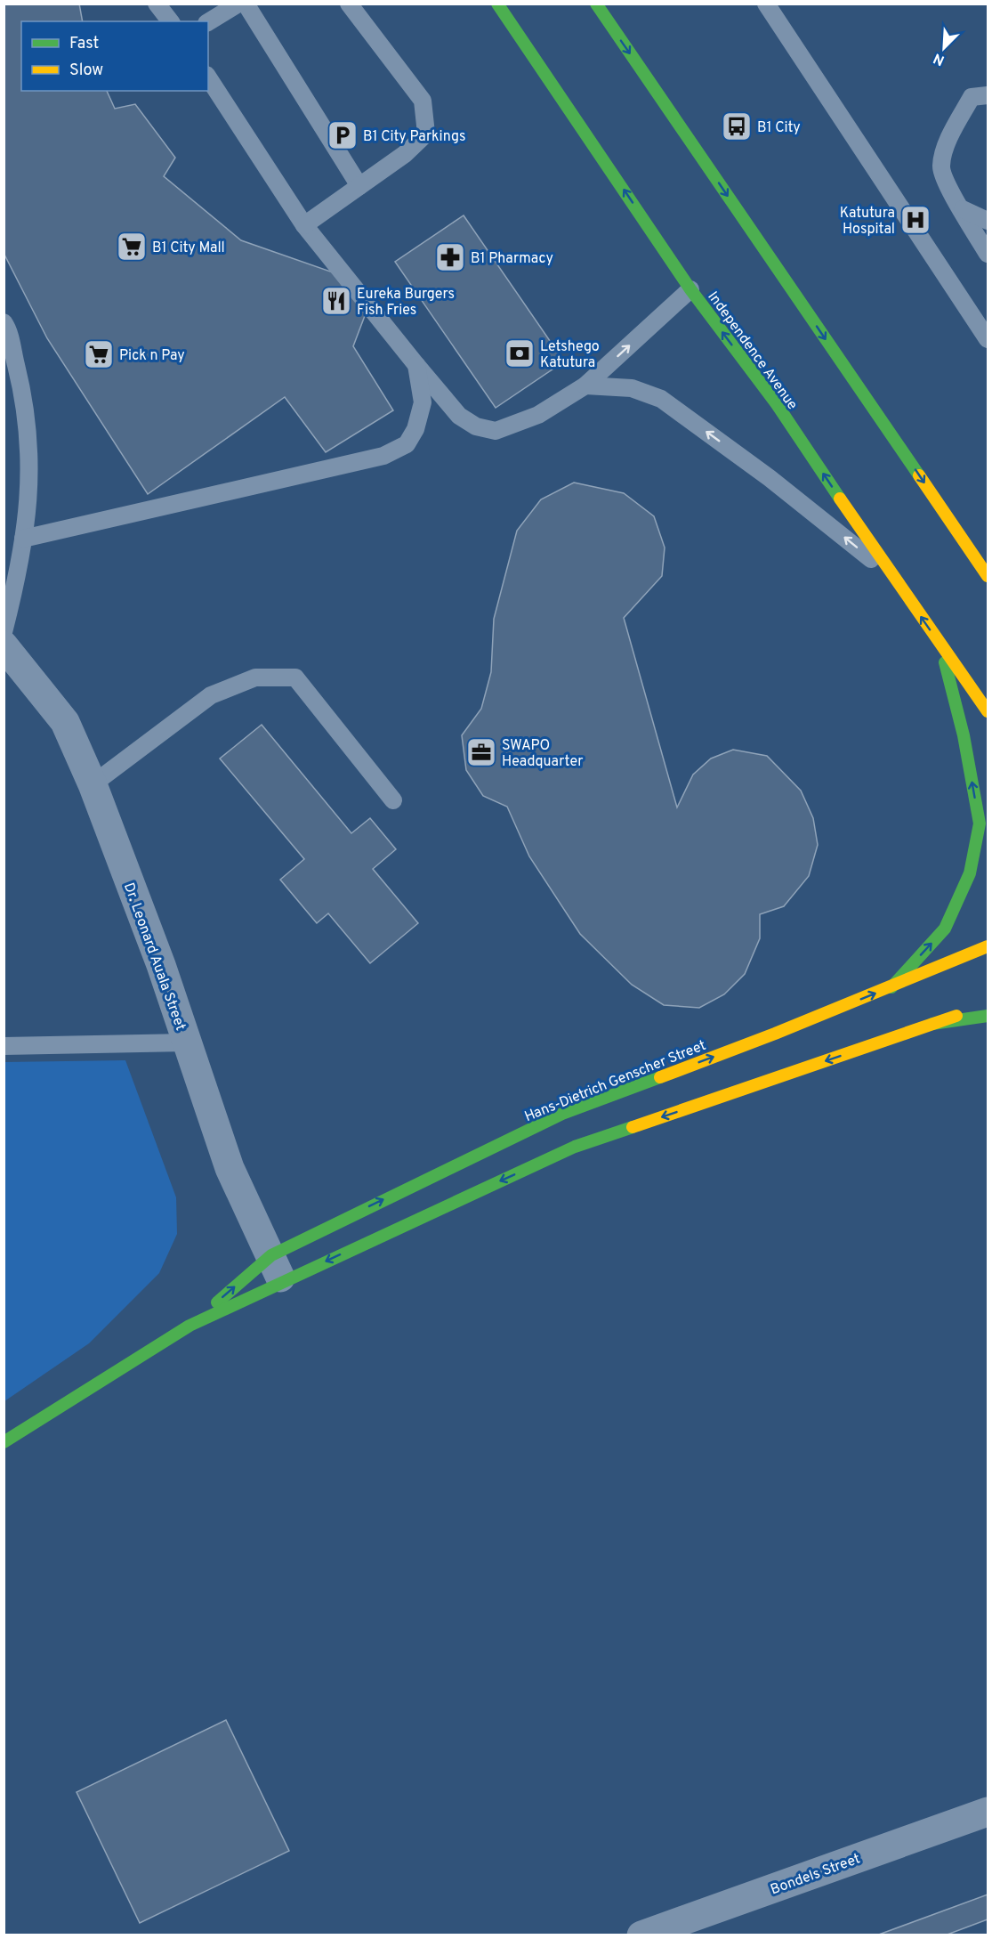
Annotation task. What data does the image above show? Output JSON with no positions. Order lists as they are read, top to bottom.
{
  "streets": {
    "main road": ["Independence Avenue", "Hans-Dietrich Genscher Street"],
    "street": ["Dr. Leonard Auala Street", "Bondels Street"]
  },
  "crossings": [
    ["Dr. Leonard Auala Street", "Hans-Dietrich Genscher Street"]
  ],
  "places": {
    "bus stop": ["B1 City"],
    "parking": ["B1 City Parkings"],
    "hospital": ["Katutura Hospital"],
    "supermarket": ["B1 City Mall", "Pick n Pay"],
    "pharmacy": ["B1 Pharmacy"],
    "restaurant": ["Eureka Burgers Fish Fries"],
    "bank": ["Letshego Katutura"],
    "office": ["SWAPO Headquarter"]
  },
  "legend": ["Fast", "Slow"],
  "north": "bottom left"
}
